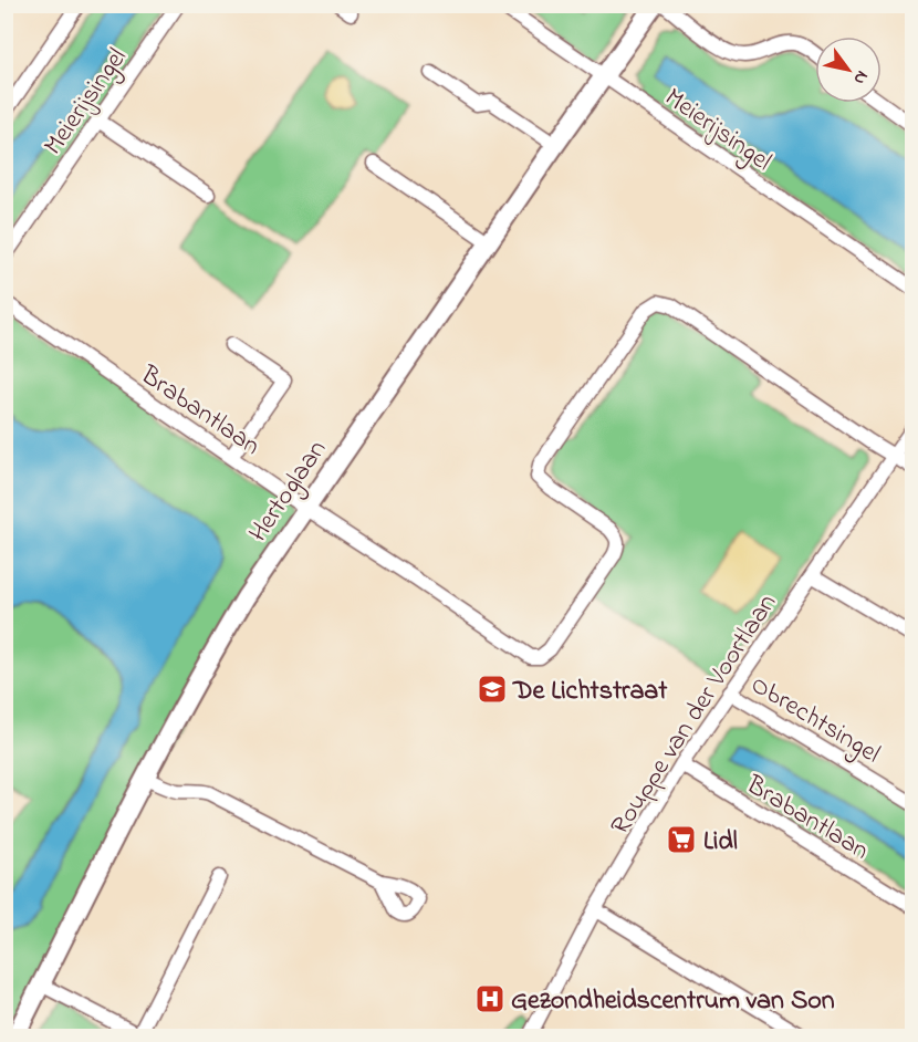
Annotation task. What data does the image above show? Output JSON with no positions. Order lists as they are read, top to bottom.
{
  "streets": {
    "street": [
      "Meierijsingel",
      "Brabantlaan",
      "Hertoglaan",
      "Rouppe van der Voortlaan",
      "Obrechtsingel"
    ]
  },
  "crossings": [
    ["Meierijsingel", "Hertoglaan"],
    ["Brabantlaan", "Hertoglaan"],
    ["Brabantlaan", "Rouppe van der Voortlaan"],
    ["Rouppe van der Voortlaan", "Obrechtsingel"]
  ],
  "places": {
    "school or university": ["De Lichtstraat"],
    "supermarket": ["Lidl"],
    "hospital": ["Gezondheidscentrum van Son"]
  },
  "north": "bottom right"
}
